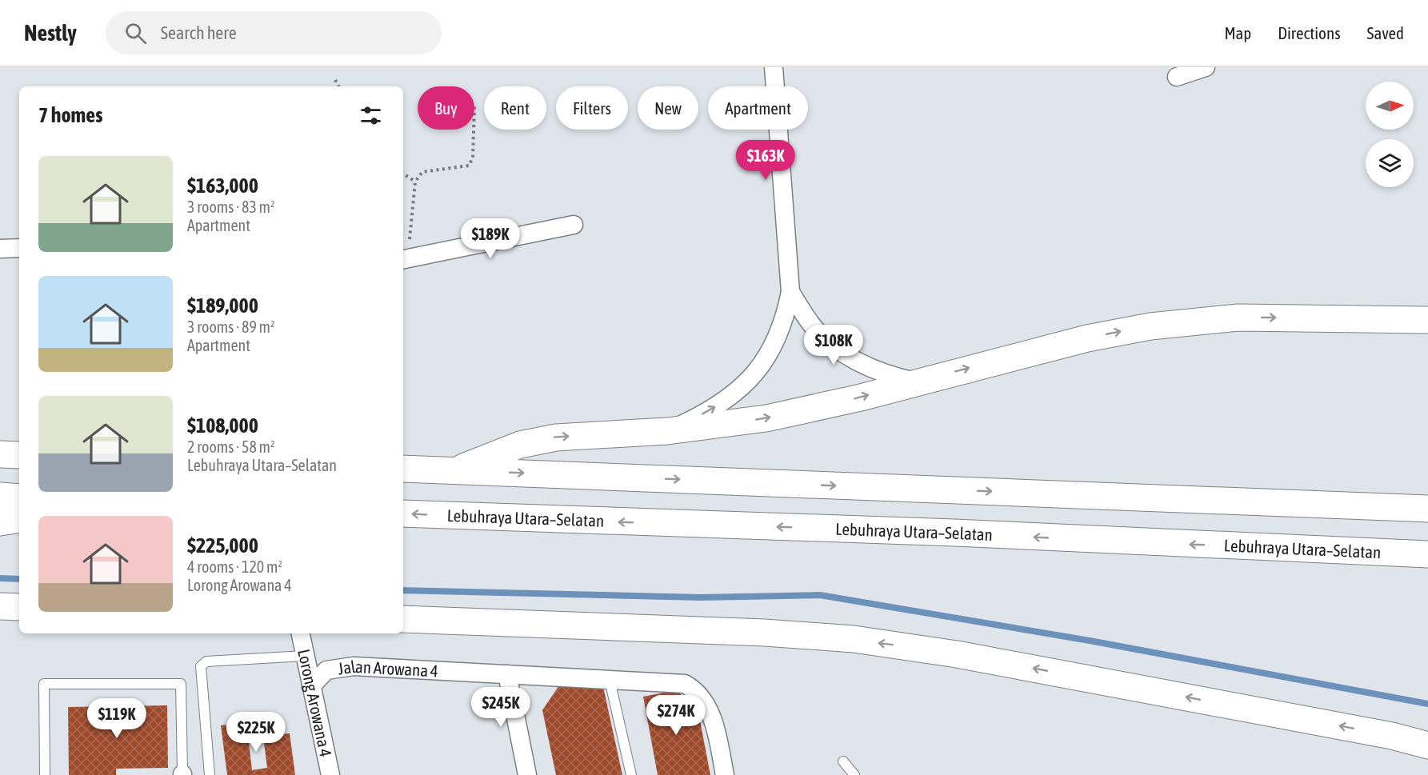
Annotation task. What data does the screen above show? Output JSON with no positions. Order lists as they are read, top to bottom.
{
  "streets": {
    "highway": ["Lebuhraya Utara–Selatan"],
    "street": ["Jalan Arowana 4", "Lorong Arowana 4"]
  },
  "crossings": [
    ["Jalan Arowana 4", "Lorong Arowana 4"]
  ],
  "north": "right",
  "page": {
    "header": "Nestly",
    "search": "Search here",
    "nav": ["Map", "Directions", "Saved"],
    "chip": [
      "Buy",
      "Rent",
      "Filters",
      "New",
      "Apartment"
    ],
    "heading": "7 homes",
    "price": [
      "$163K",
      "$189K",
      "$108K",
      "$245K",
      "$274K",
      "$119K",
      "$225K"
    ],
    "list": [
      {
        "name": "$163,000",
        "note": "3 rooms · 83 m² · Apartment"
      },
      {
        "name": "$189,000",
        "note": "3 rooms · 89 m² · Apartment"
      },
      {
        "name": "$108,000",
        "note": "2 rooms · 58 m² · Lebuhraya Utara–Selatan"
      },
      {
        "name": "$225,000",
        "note": "4 rooms · 120 m² · Lorong Arowana 4"
      }
    ]
  }
}
